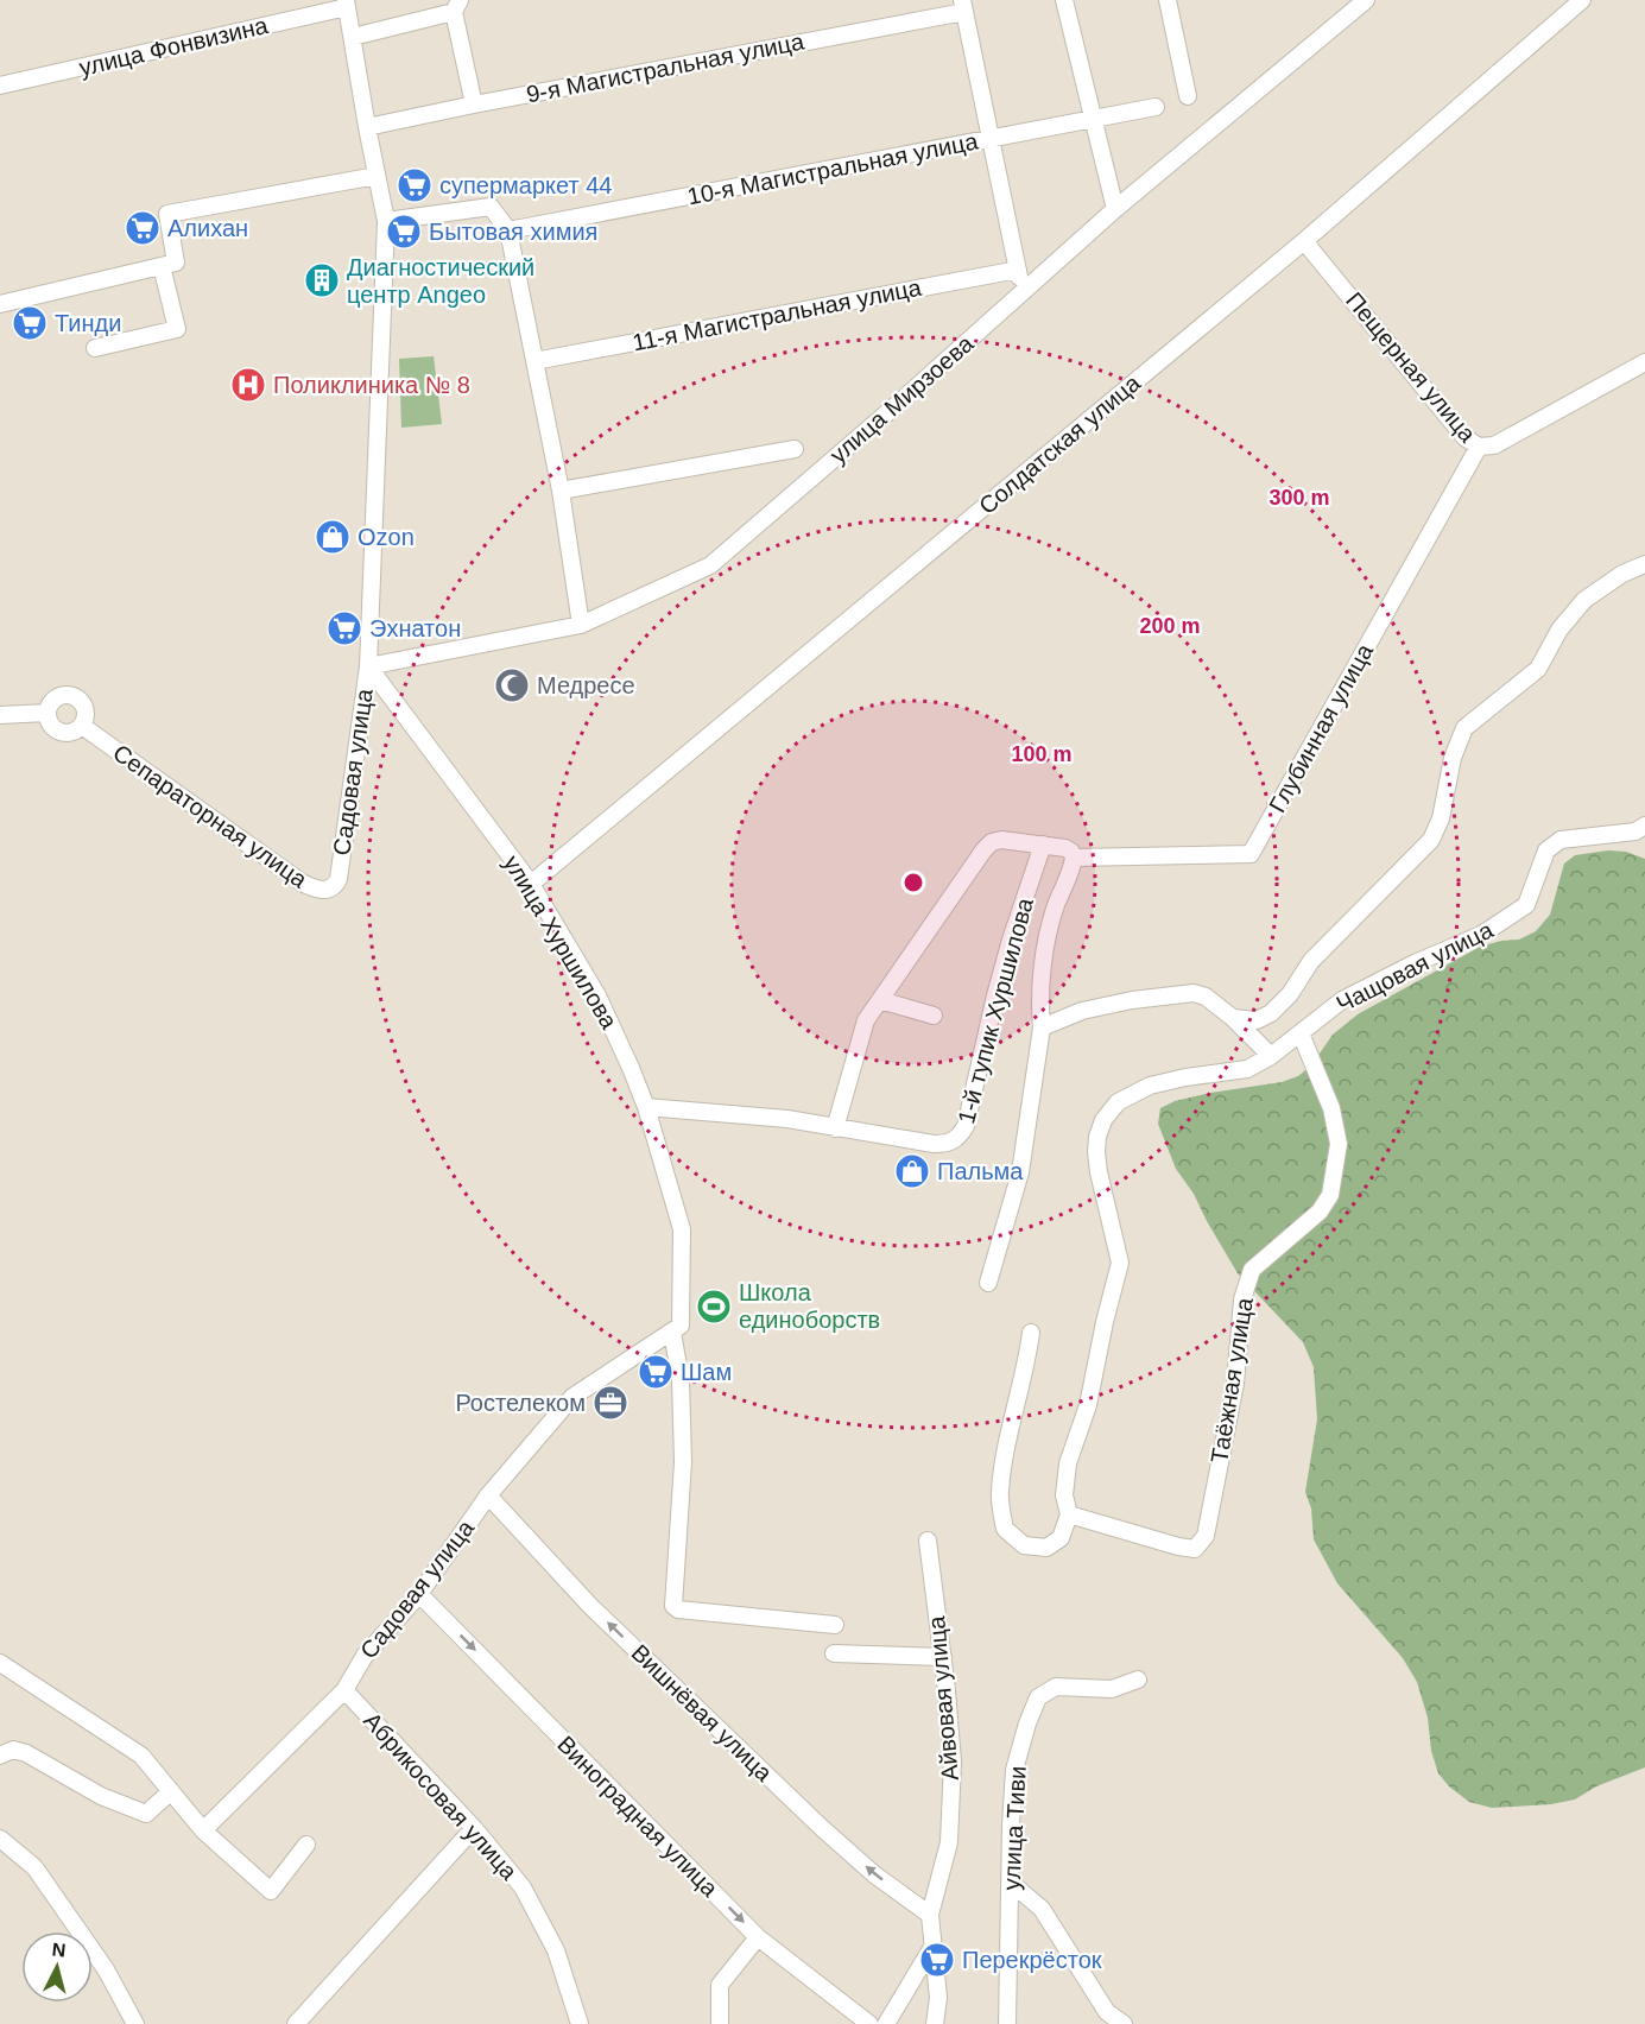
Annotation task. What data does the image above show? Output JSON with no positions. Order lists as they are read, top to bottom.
{
  "streets": {
    "street": [
      "улица Фонвизина",
      "9-я Магистральная улица",
      "10-я Магистральная улица",
      "11-я Магистральная улица",
      "Пещерная улица",
      "улица Мирзоева",
      "Солдатская улица",
      "Глубинная улица",
      "Садовая улица",
      "Сепараторная улица",
      "улица Хуршилова",
      "Чащовая улица",
      "1-й тупик Хуршилова",
      "Таёжная улица",
      "Айвовая улица",
      "Вишнёвая улица",
      "Абрикосовая улица",
      "Виноградная улица",
      "улица Тиви"
    ]
  },
  "crossings": [
    ["улица Фонвизина", "Садовая улица"],
    ["9-я Магистральная улица", "Садовая улица"],
    ["Пещерная улица", "Солдатская улица"],
    ["Пещерная улица", "Глубинная улица"],
    ["улица Мирзоева", "Садовая улица"],
    ["улица Мирзоева", "улица Хуршилова"],
    ["Солдатская улица", "улица Хуршилова"],
    ["Глубинная улица", "1-й тупик Хуршилова"],
    ["Садовая улица", "Сепараторная улица"],
    ["Садовая улица", "улица Хуршилова"],
    ["Садовая улица", "Вишнёвая улица"],
    ["Садовая улица", "Абрикосовая улица"],
    ["Садовая улица", "Виноградная улица"],
    ["улица Хуршилова", "1-й тупик Хуршилова"],
    ["Чащовая улица", "Таёжная улица"],
    ["Айвовая улица", "Вишнёвая улица"]
  ],
  "one_way": ["Вишнёвая улица", "Виноградная улица"],
  "places": {
    "supermarket": [
      "супермаркет 44",
      "Алихан",
      "Бытовая химия",
      "Тинди",
      "Эхнатон",
      "Шам",
      "Перекрёсток"
    ],
    "building": ["Диагностический центр Angeo"],
    "hospital": ["Поликлиника № 8"],
    "shop": ["Ozon", "Пальма"],
    "mosque": ["Медресе"],
    "sports": ["Школа единоборств"],
    "office": ["Ростелеком"]
  },
  "north": "top",
  "rings": ["300 m", "200 m", "100 m"]
}
